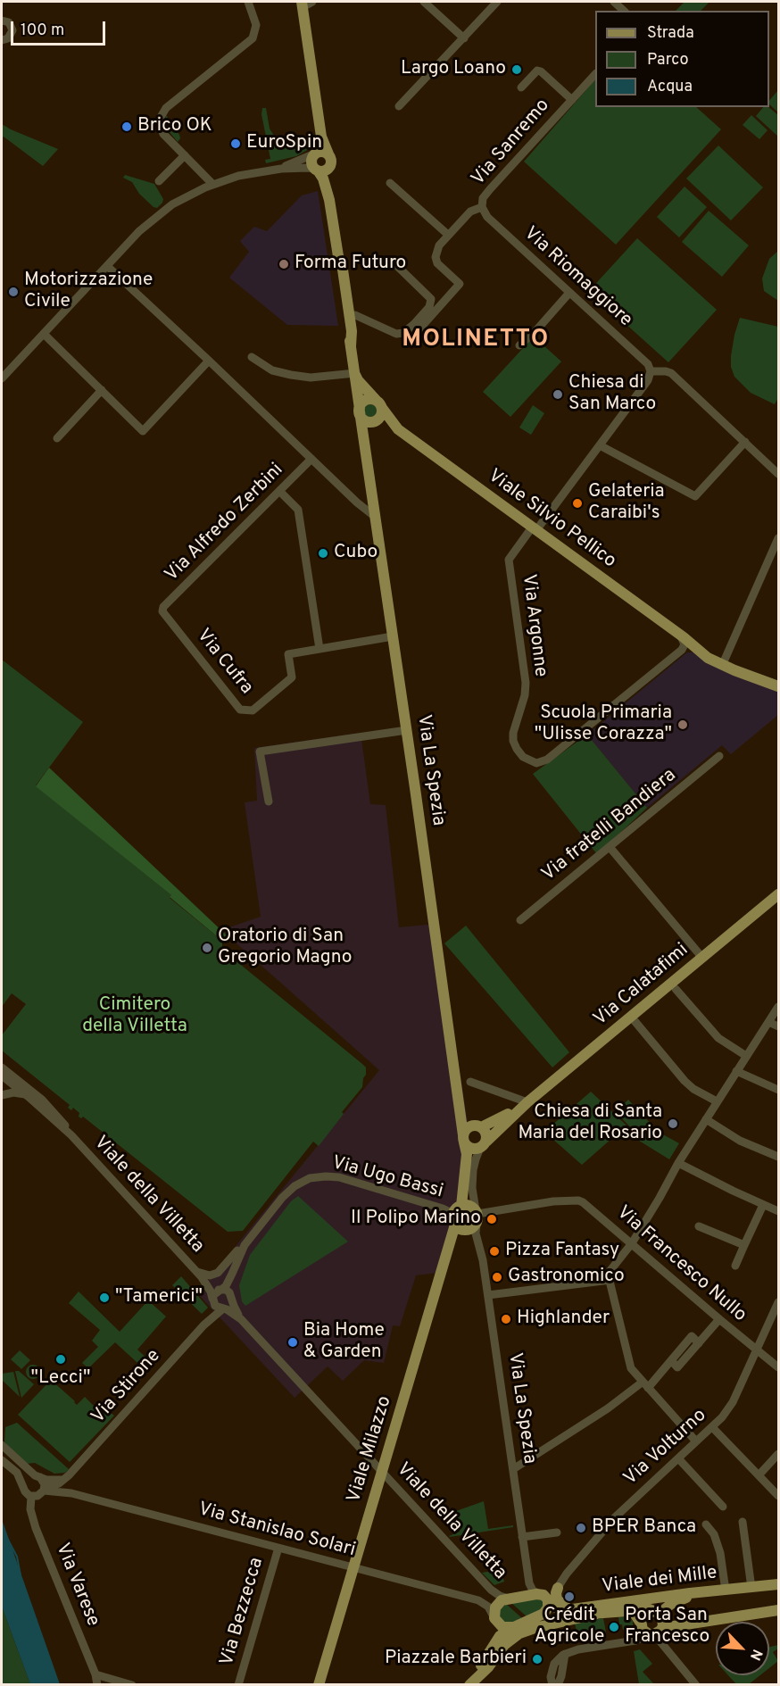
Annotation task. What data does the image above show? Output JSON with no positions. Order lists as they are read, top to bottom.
{
  "streets": {
    "main road": [
      "Viale Silvio Pellico",
      "Via La Spezia",
      "Via Calatafimi",
      "Viale Milazzo",
      "Viale dei Mille"
    ],
    "street": [
      "Via Sanremo",
      "Via Riomaggiore",
      "Via Alfredo Zerbini",
      "Via Argonne",
      "Via Cufra",
      "Via fratelli Bandiera",
      "Via Ugo Bassi",
      "Viale della Villetta",
      "Via Francesco Nullo",
      "Via Stirone",
      "Via Volturno",
      "Via Stanislao Solari",
      "Via Varese",
      "Via Bezzecca"
    ]
  },
  "crossings": [
    ["Via Sanremo", "Via Riomaggiore"],
    ["Via Riomaggiore", "Via Argonne"],
    ["Viale Silvio Pellico", "Via Argonne"],
    ["Viale Silvio Pellico", "Via La Spezia"],
    ["Via Alfredo Zerbini", "Via Cufra"],
    ["Via Cufra", "Via La Spezia"],
    ["Via La Spezia", "Via Calatafimi"],
    ["Via La Spezia", "Via Ugo Bassi"],
    ["Via La Spezia", "Via Francesco Nullo"],
    ["Via La Spezia", "Via Volturno"],
    ["Via La Spezia", "Viale Milazzo"],
    ["Via La Spezia", "Viale dei Mille"],
    ["Via Ugo Bassi", "Viale della Villetta"],
    ["Via Ugo Bassi", "Via Stirone"],
    ["Via Ugo Bassi", "Viale Milazzo"],
    ["Viale della Villetta", "Via Stirone"],
    ["Viale della Villetta", "Viale Milazzo"],
    ["Via Francesco Nullo", "Via Volturno"],
    ["Via Stirone", "Via Stanislao Solari"],
    ["Via Stirone", "Via Varese"],
    ["Via Volturno", "Viale dei Mille"],
    ["Viale Milazzo", "Via Stanislao Solari"],
    ["Via Stanislao Solari", "Via Varese"],
    ["Via Stanislao Solari", "Via Bezzecca"]
  ],
  "districts": ["MOLINETTO"],
  "parks": ["Cimitero della Villetta"],
  "places": [
    "Largo Loano",
    "Brico OK",
    "EuroSpin",
    "Forma Futuro",
    "Motorizzazione Civile",
    "Chiesa di San Marco",
    "Gelateria Caraibi's",
    "Cubo",
    "Scuola Primaria \"Ulisse Corazza\"",
    "Oratorio di San Gregorio Magno",
    "Chiesa di Santa Maria del Rosario",
    "Il Polipo Marino",
    "Pizza Fantasy",
    "Gastronomico",
    "\"Tamerici\"",
    "Highlander",
    "Bia Home & Garden",
    "\"Lecci\"",
    "BPER Banca",
    "Crédit Agricole",
    "Porta San Francesco",
    "Piazzale Barbieri"
  ],
  "legend": ["Strada", "Parco", "Acqua"],
  "scale_bar": "100 m",
  "north": "bottom right"
}
